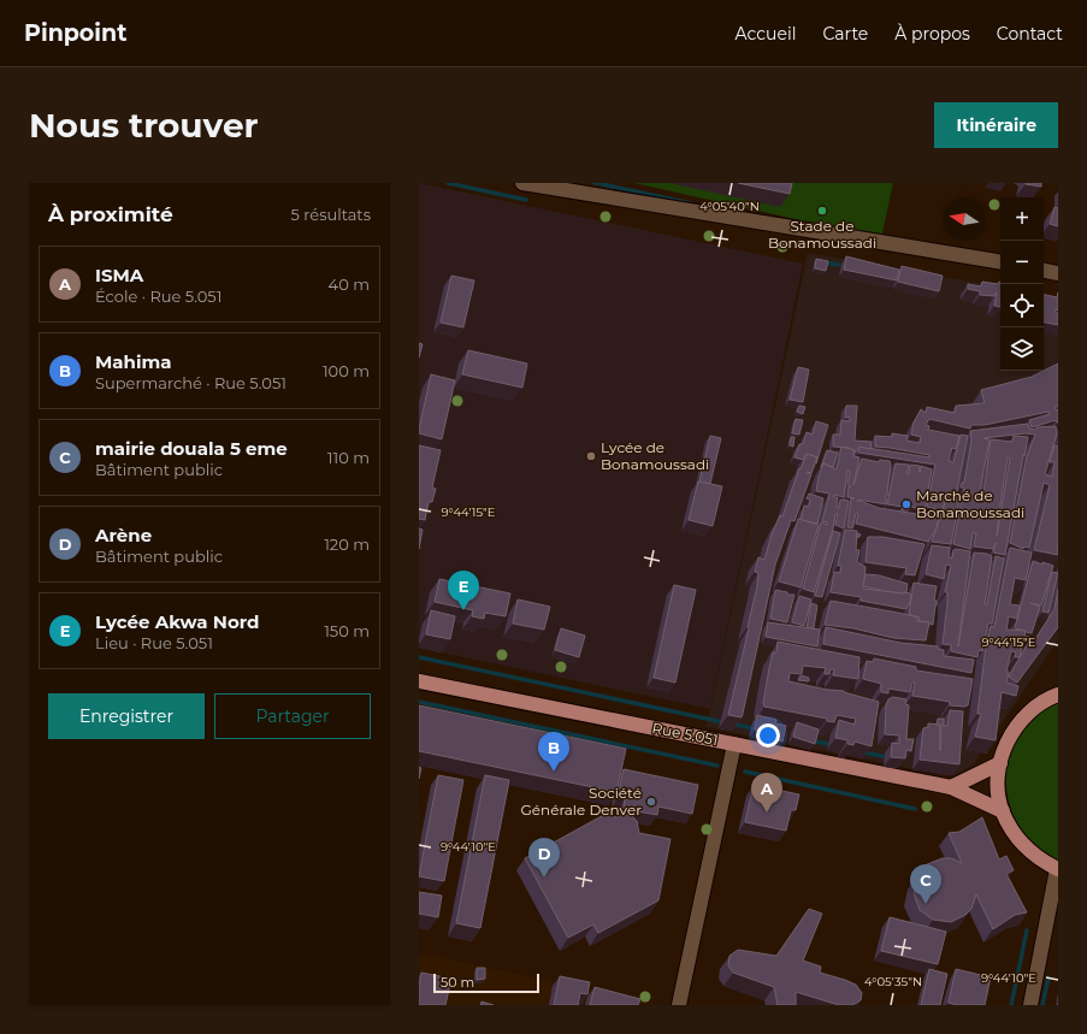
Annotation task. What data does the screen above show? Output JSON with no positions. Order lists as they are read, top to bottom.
{
  "streets": {
    "main road": ["Rue 5.051"]
  },
  "places": [
    "Stade de Bonamoussadi",
    "Lycée de Bonamoussadi",
    "Marché de Bonamoussadi",
    "Société Générale Denver"
  ],
  "scale_bar": "50 m",
  "north": "left",
  "page": {
    "header": "Pinpoint",
    "nav": [
      "Accueil",
      "Carte",
      "À propos",
      "Contact"
    ],
    "buttons": [
      "Itinéraire",
      ["Enregistrer", "Partager"]
    ],
    "title": "Nous trouver",
    "heading": ["À proximité", "5 résultats"],
    "map_buttons": ["+", "−"],
    "list": [
      {
        "mark": "A",
        "name": "ISMA",
        "note": "École · Rue 5.051",
        "value": "40 m"
      },
      {
        "mark": "B",
        "name": "Mahima",
        "note": "Supermarché · Rue 5.051",
        "value": "100 m"
      },
      {
        "mark": "C",
        "name": "mairie douala 5 eme",
        "note": "Bâtiment public",
        "value": "110 m"
      },
      {
        "mark": "D",
        "name": "Arène",
        "note": "Bâtiment public",
        "value": "120 m"
      },
      {
        "mark": "E",
        "name": "Lycée Akwa Nord",
        "note": "Lieu · Rue 5.051",
        "value": "150 m"
      }
    ],
    "pins": [
      "E",
      "B",
      "A",
      "D",
      "C"
    ],
    "scale": "50 m"
  },
  "coordinates": [
    "4°05'40\"N",
    "9°44'15\"E",
    "9°44'10\"E",
    "4°05'35\"N"
  ]
}
